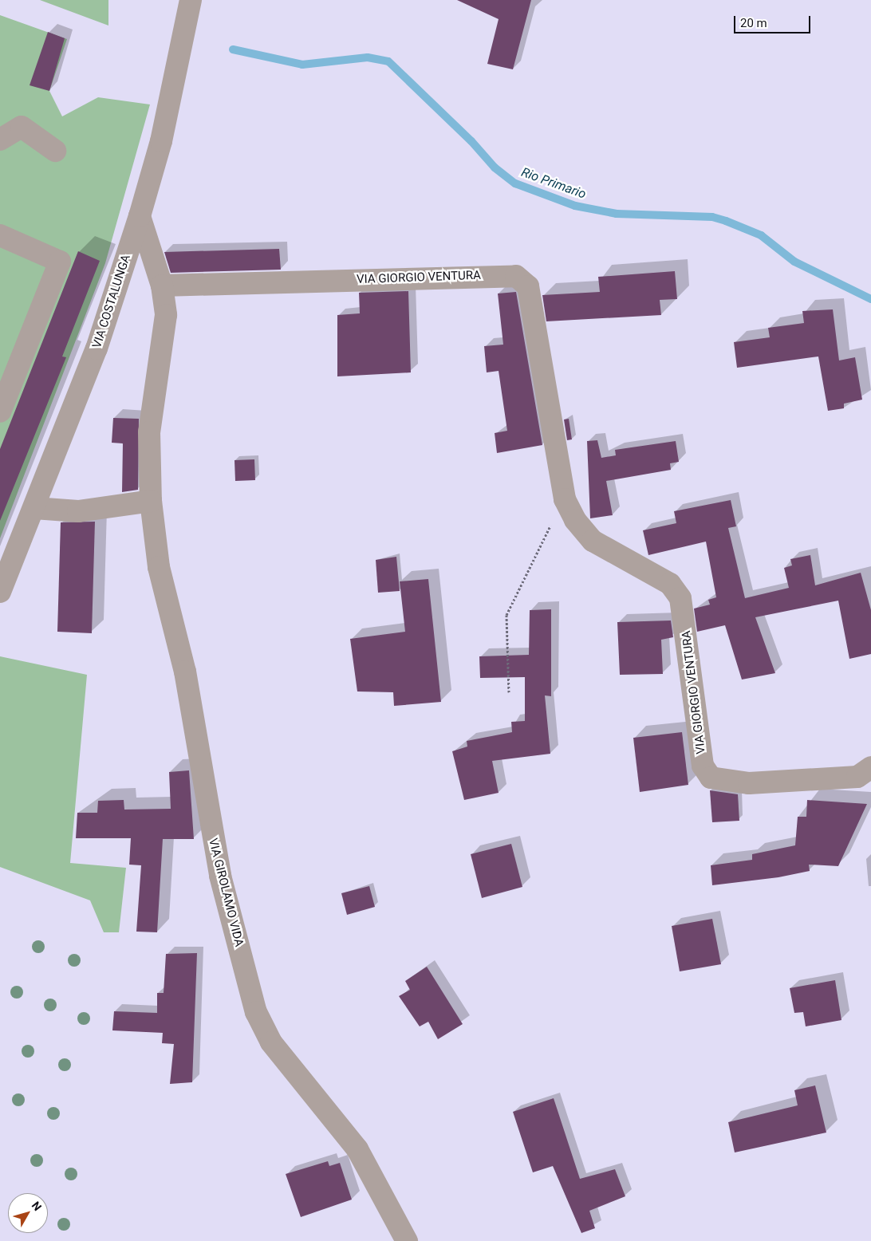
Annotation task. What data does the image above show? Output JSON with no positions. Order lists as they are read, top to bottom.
{
  "streets": {
    "street": ["VIA GIORGIO VENTURA", "VIA COSTALUNGA", "VIA GIROLAMO VIDA"]
  },
  "crossings": [
    ["VIA GIORGIO VENTURA", "VIA GIROLAMO VIDA"]
  ],
  "water": ["Rio Primario"],
  "scale_bar": "20 m",
  "north": "top right"
}
